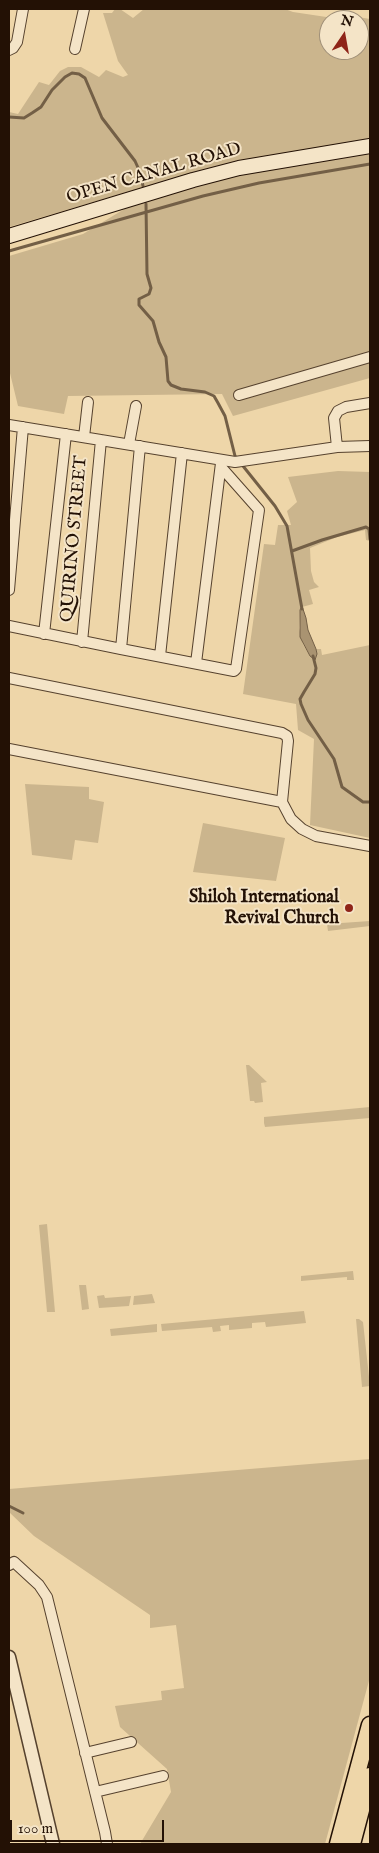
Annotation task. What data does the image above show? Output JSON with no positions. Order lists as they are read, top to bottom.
{
  "streets": {
    "main road": ["OPEN CANAL ROAD"],
    "street": ["QUIRINO STREET"]
  },
  "places": ["Shiloh International Revival Church"],
  "scale_bar": "100 m",
  "north": "top"
}
